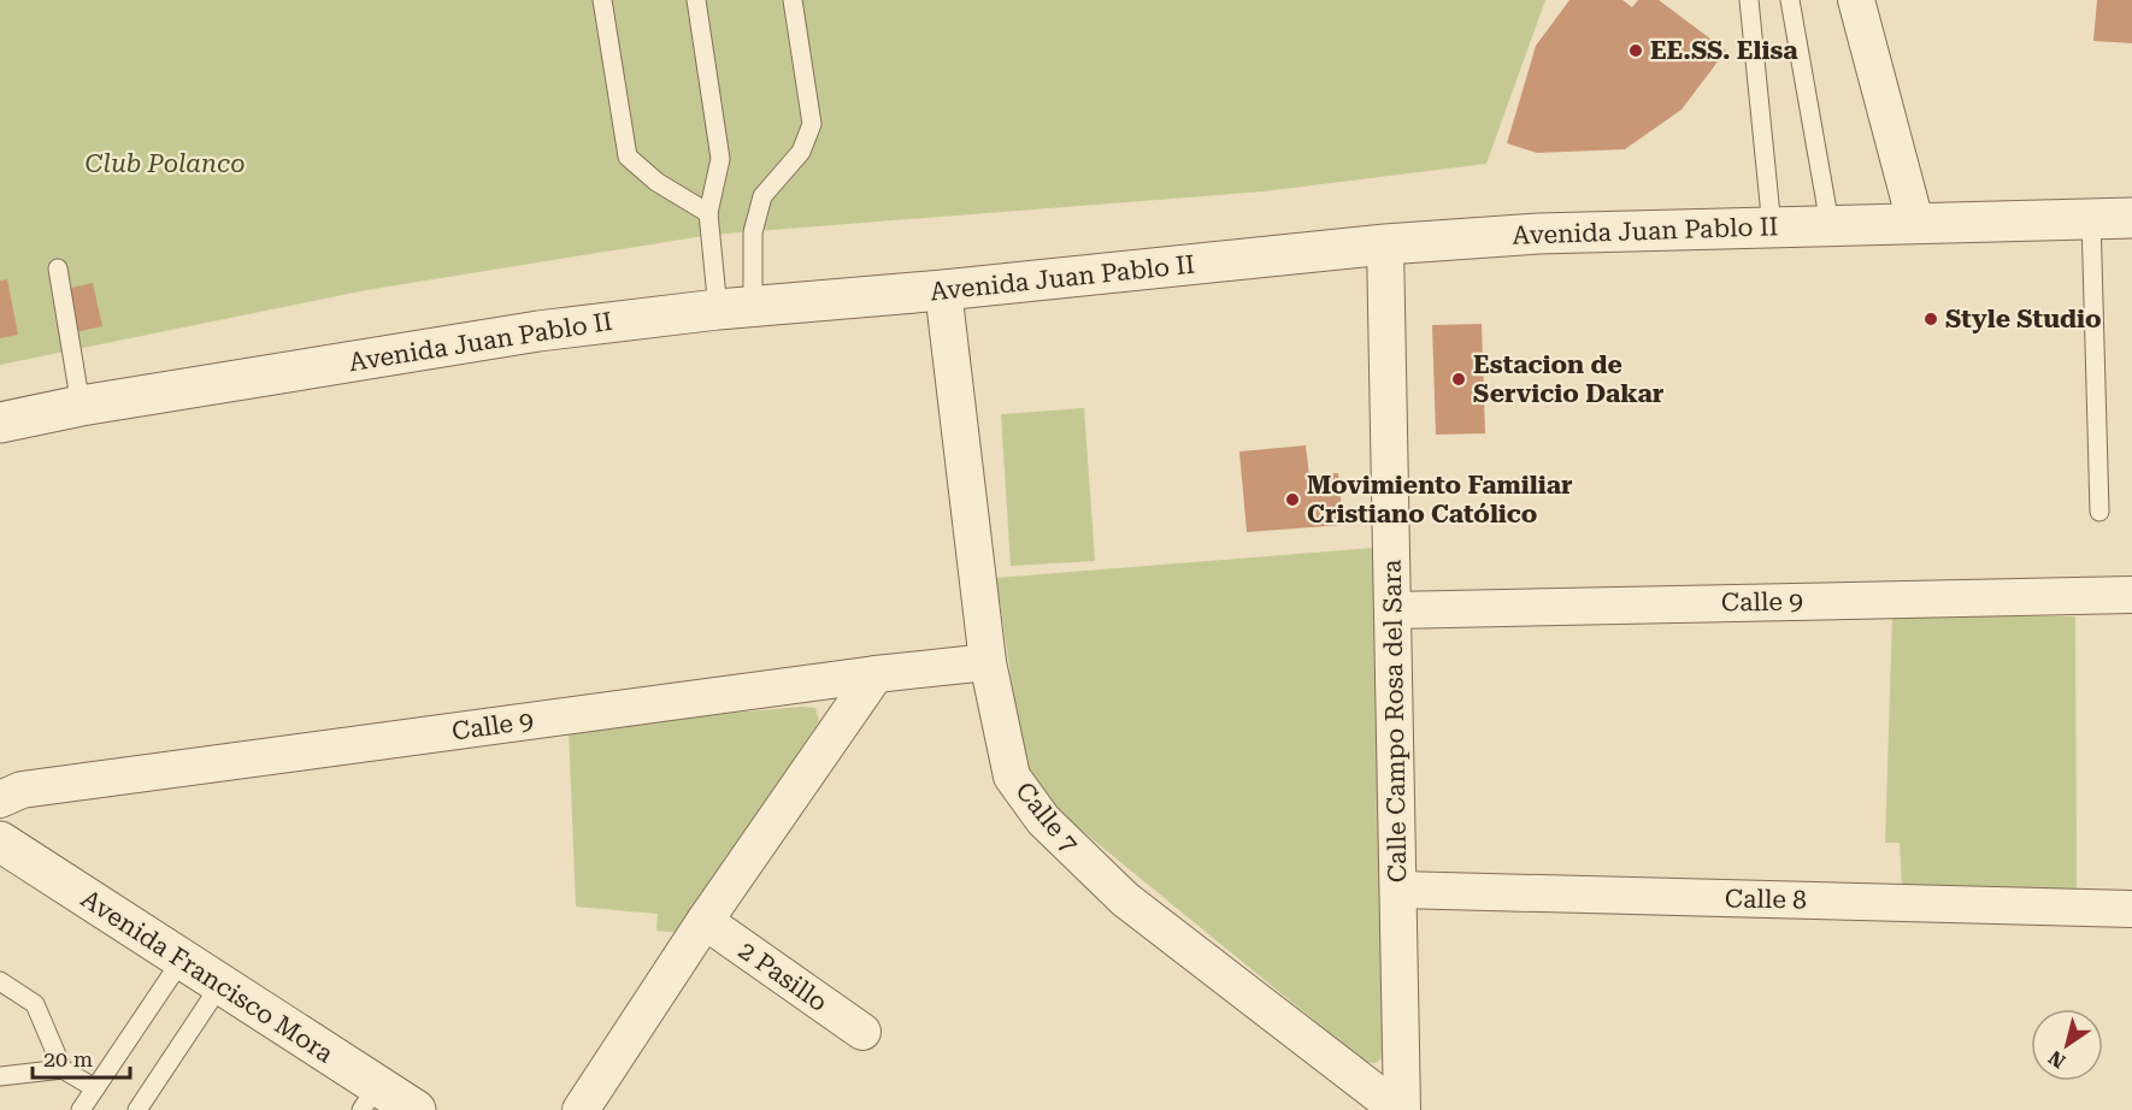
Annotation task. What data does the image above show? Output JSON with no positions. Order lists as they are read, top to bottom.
{
  "streets": {
    "street": [
      "Avenida Juan Pablo II",
      "Calle 9",
      "Calle Campo Rosa del Sara",
      "Calle 7",
      "Calle 8",
      "Avenida Francisco Mora",
      "2 Pasillo"
    ]
  },
  "crossings": [
    ["Avenida Juan Pablo II", "Calle Campo Rosa del Sara"],
    ["Avenida Juan Pablo II", "Calle 7"],
    ["Calle 9", "Calle Campo Rosa del Sara"],
    ["Calle 9", "Calle 7"],
    ["Calle Campo Rosa del Sara", "Calle 7"],
    ["Calle Campo Rosa del Sara", "Calle 8"]
  ],
  "parks": ["Club Polanco"],
  "places": [
    "EE.SS. Elisa",
    "Style Studio",
    "Estacion de Servicio Dakar",
    "Movimiento Familiar Cristiano Católico"
  ],
  "scale_bar": "20 m",
  "north": "bottom left"
}
